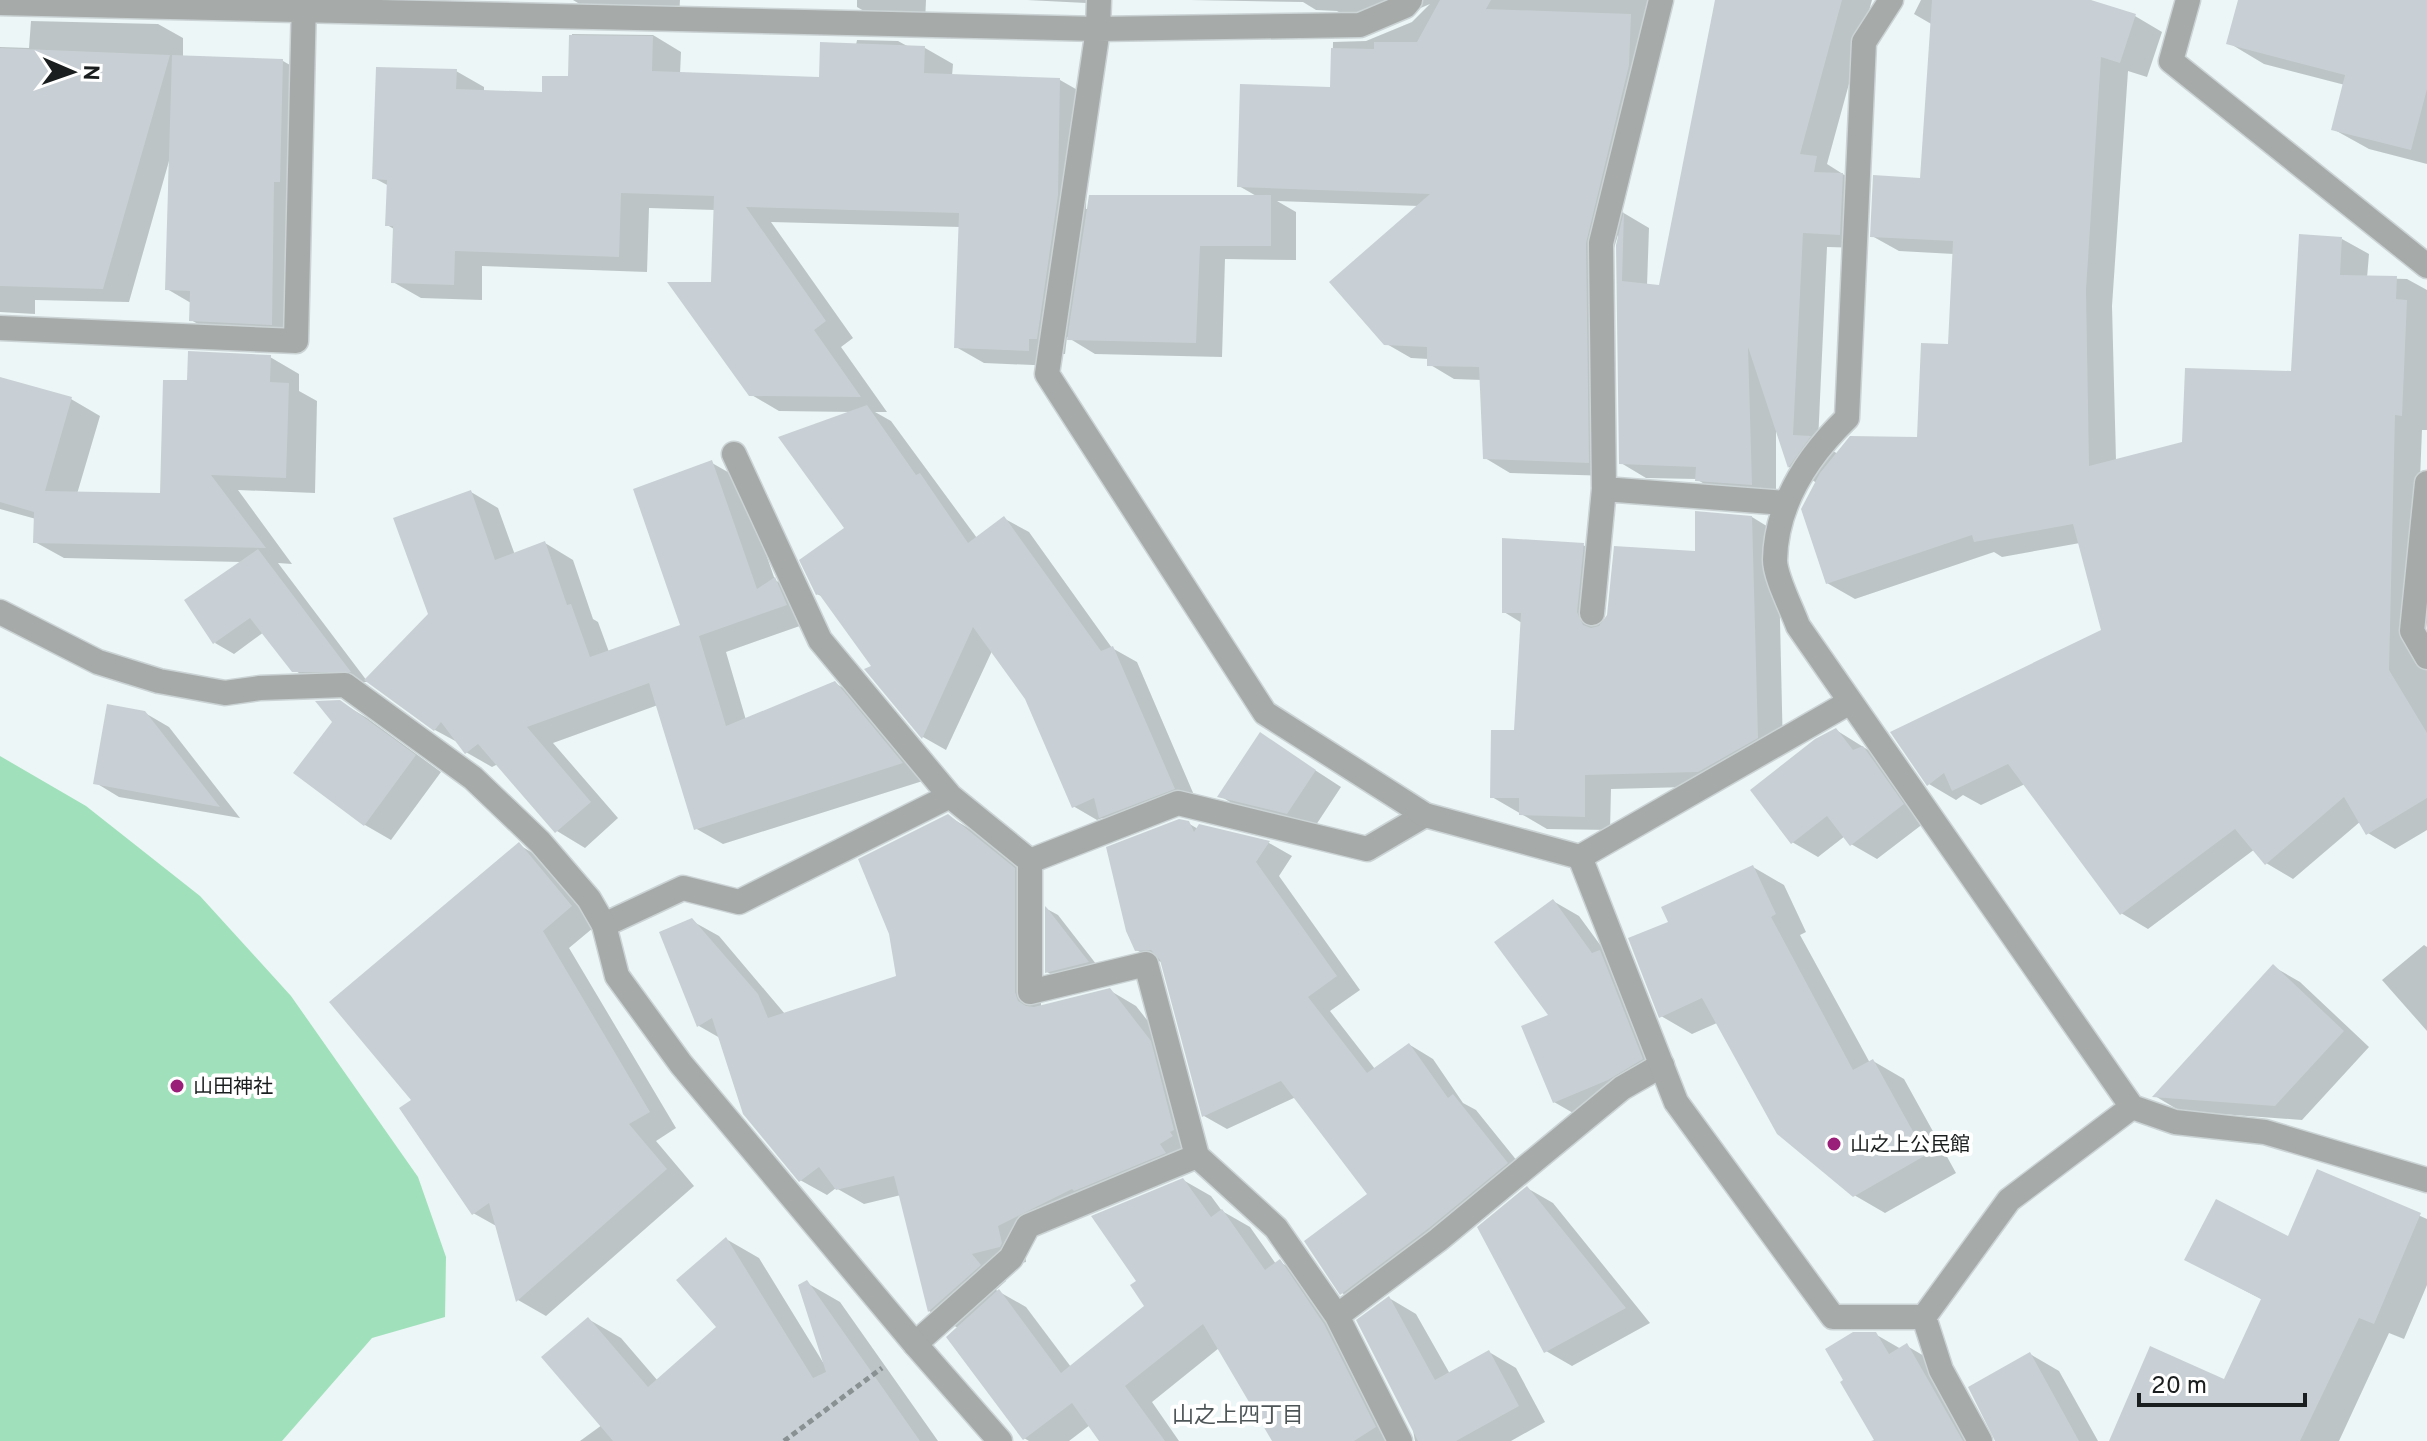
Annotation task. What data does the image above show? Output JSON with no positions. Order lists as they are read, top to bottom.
{
  "districts": ["山之上四丁目"],
  "places": ["山田神社", "山之上公民館"],
  "scale_bar": "20 m",
  "north": "right"
}
